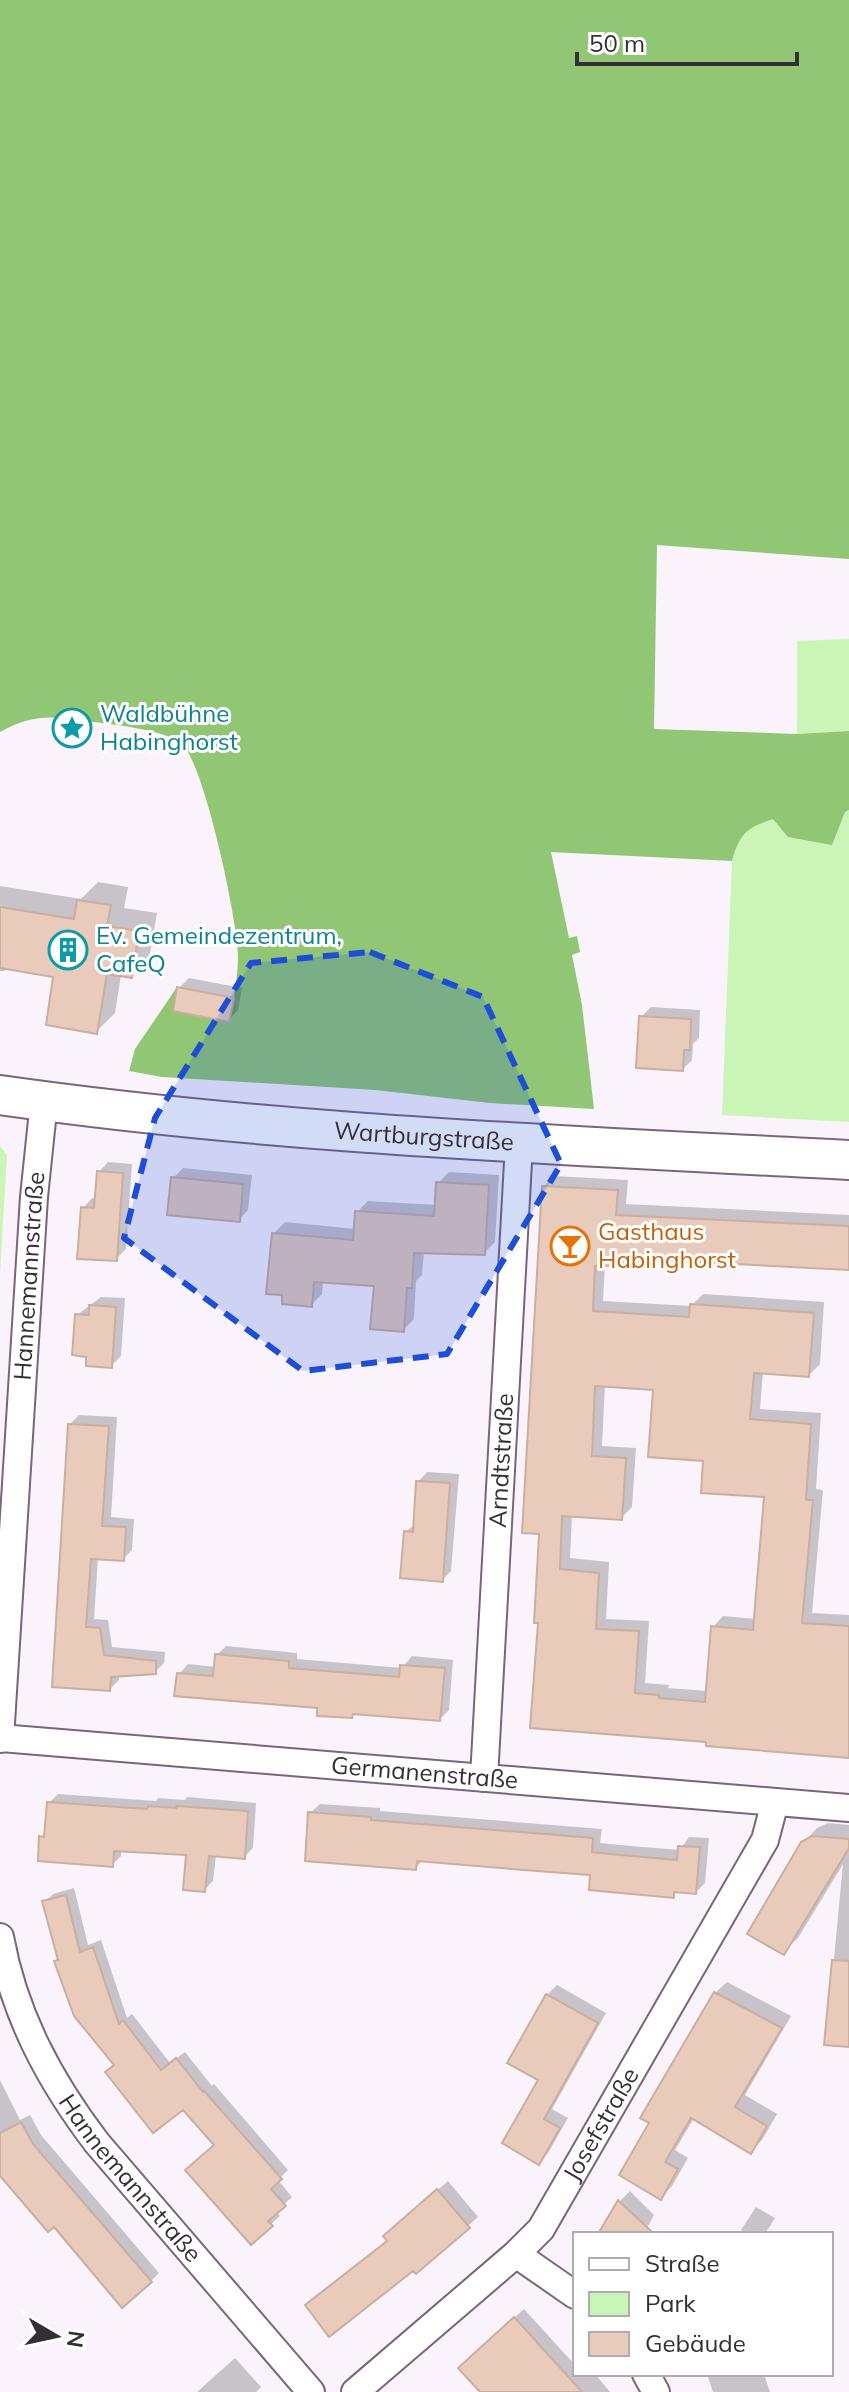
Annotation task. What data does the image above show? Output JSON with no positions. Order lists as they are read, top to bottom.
{
  "streets": {
    "main road": ["Wartburgstraße"],
    "street": [
      "Hannemannstraße",
      "Arndtstraße",
      "Germanenstraße",
      "Josefstraße"
    ]
  },
  "crossings": [
    ["Wartburgstraße", "Hannemannstraße"],
    ["Wartburgstraße", "Arndtstraße"],
    ["Hannemannstraße", "Germanenstraße"],
    ["Arndtstraße", "Germanenstraße"],
    ["Germanenstraße", "Josefstraße"]
  ],
  "places": {
    "place": ["Waldbühne Habinghorst"],
    "building": ["Ev. Gemeindezentrum, CafeQ"],
    "bar": ["Gasthaus Habinghorst"]
  },
  "legend": ["Straße", "Park", "Gebäude"],
  "scale_bar": "50 m",
  "north": "right"
}
